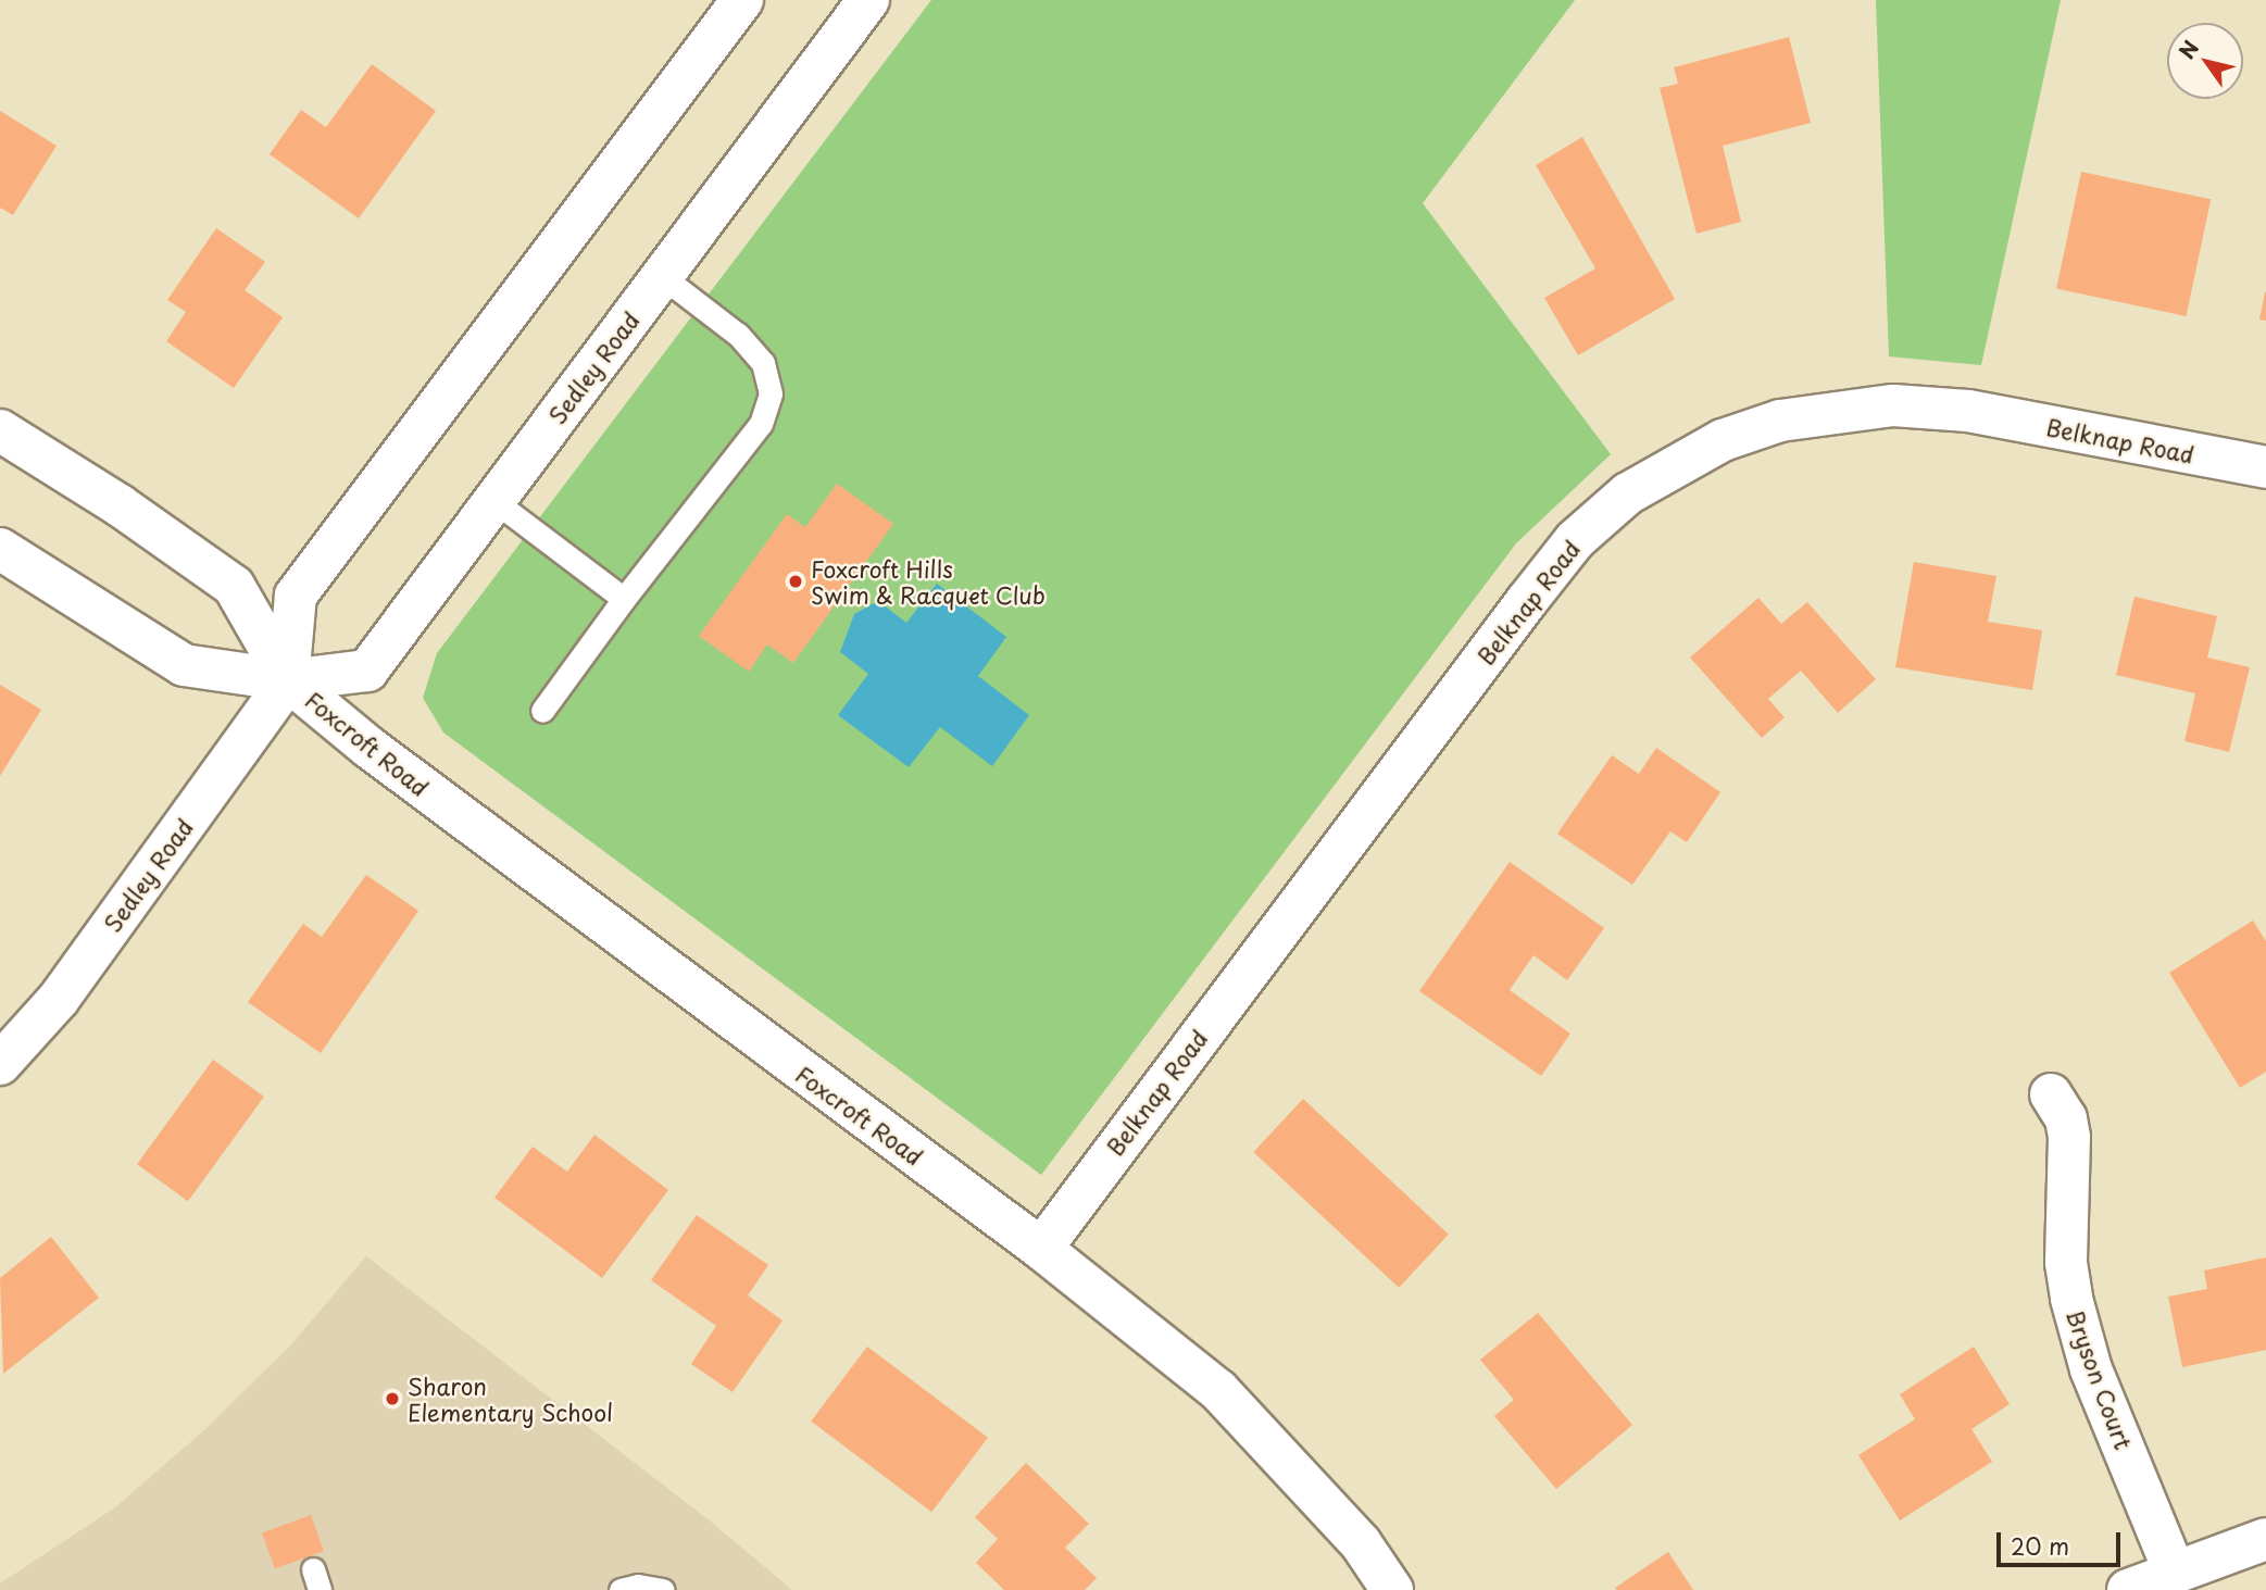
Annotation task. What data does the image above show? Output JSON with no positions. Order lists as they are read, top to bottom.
{
  "streets": {
    "street": [
      "Sedley Road",
      "Belknap Road",
      "Foxcroft Road",
      "Bryson Court"
    ]
  },
  "crossings": [
    ["Sedley Road", "Foxcroft Road"],
    ["Belknap Road", "Foxcroft Road"]
  ],
  "places": ["Foxcroft Hills Swim & Racquet Club", "Sharon Elementary School"],
  "scale_bar": "20 m",
  "north": "top left"
}
